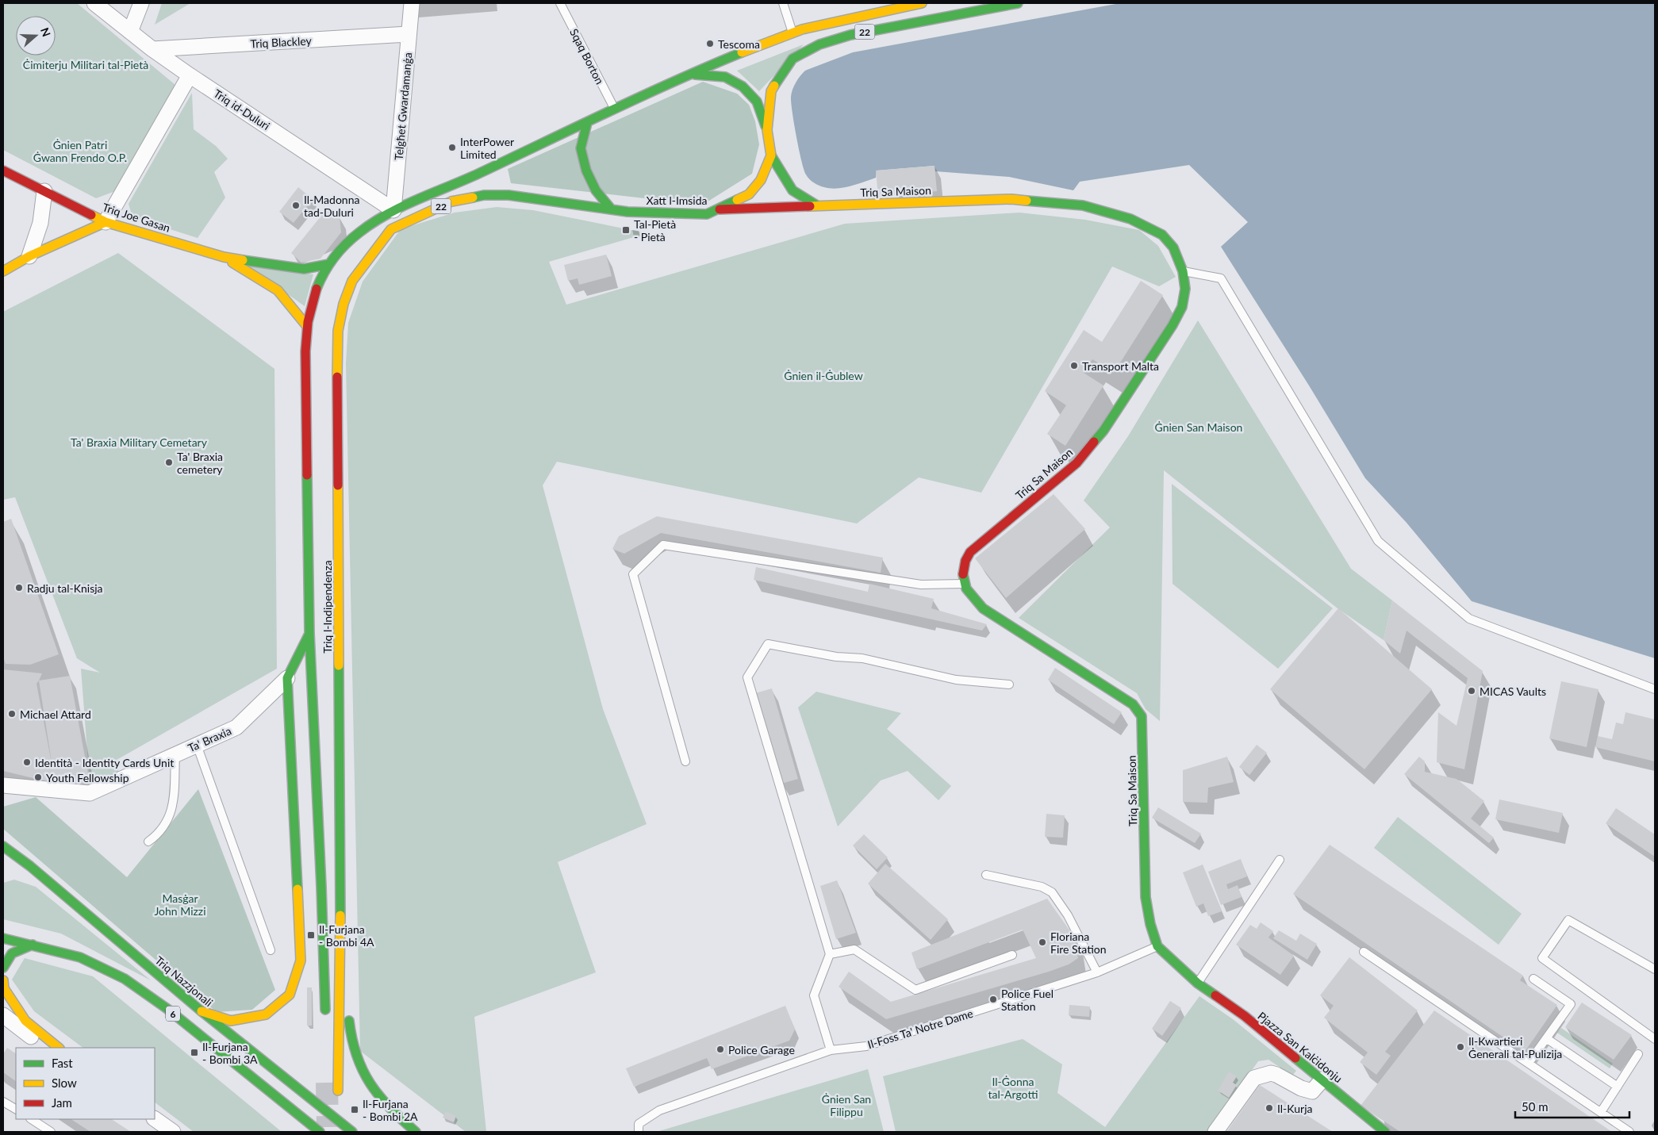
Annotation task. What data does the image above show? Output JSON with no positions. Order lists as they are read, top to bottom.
{
  "streets": {
    "main road": [
      "22",
      "Triq Sa Maison",
      "Xatt l-Imsida",
      "Triq Joe Gasan",
      "Triq l-Indipendenza",
      "Triq Nazzjonali",
      "6",
      "Pjazza San Kalċidonju"
    ],
    "street": [
      "Triq Blackley",
      "Telgħet Gwardamanġa",
      "Triq id-Duluri",
      "Ta' Braxia"
    ],
    "lane": ["Sqaq Borton", "Il-Foss Ta' Notre Dame"]
  },
  "crossings": [
    ["22", "Sqaq Borton"],
    ["22", "Telgħet Gwardamanġa"],
    ["22", "Triq id-Duluri"],
    ["22", "Xatt l-Imsida"],
    ["22", "Triq Joe Gasan"],
    ["22", "Triq l-Indipendenza"],
    ["Triq Blackley", "Telgħet Gwardamanġa"],
    ["Triq Blackley", "Triq id-Duluri"],
    ["Telgħet Gwardamanġa", "Triq id-Duluri"],
    ["Triq Sa Maison", "Xatt l-Imsida"],
    ["Triq Sa Maison", "Il-Foss Ta' Notre Dame"],
    ["Triq Sa Maison", "Pjazza San Kalċidonju"],
    ["Xatt l-Imsida", "Triq l-Indipendenza"],
    ["Triq Joe Gasan", "Triq l-Indipendenza"]
  ],
  "parks": [
    "Ċimiterju Militari tal-Pietà",
    "Ġnien Patri Ġwann Frendo O.P.",
    "Ġnien il-Ġublew",
    "Ġnien San Maison",
    "Ta' Braxia Military Cemetary",
    "Masġar John Mizzi",
    "Il-Ġonna tal-Argotti",
    "Ġnien San Filippu"
  ],
  "places": {
    "other": [
      "Tescoma",
      "InterPower Limited",
      "Il-Madonna tad-Duluri",
      "Transport Malta",
      "Ta' Braxia cemetery",
      "Radju tal-Knisja",
      "MICAS Vaults",
      "Michael Attard",
      "Identità - Identity Cards Unit",
      "Youth Fellowship",
      "Floriana Fire Station",
      "Police Fuel Station",
      "Il-Kwartieri Ġenerali tal-Pulizija",
      "Police Garage",
      "Il-Kurja"
    ],
    "transit": [
      "Tal-Pietà - Pietà",
      "Il-Furjana - Bombi 4A",
      "Il-Furjana - Bombi 3A",
      "Il-Furjana - Bombi 2A"
    ]
  },
  "legend": ["Fast", "Slow", "Jam"],
  "scale_bar": "50 m",
  "north": "right"
}
